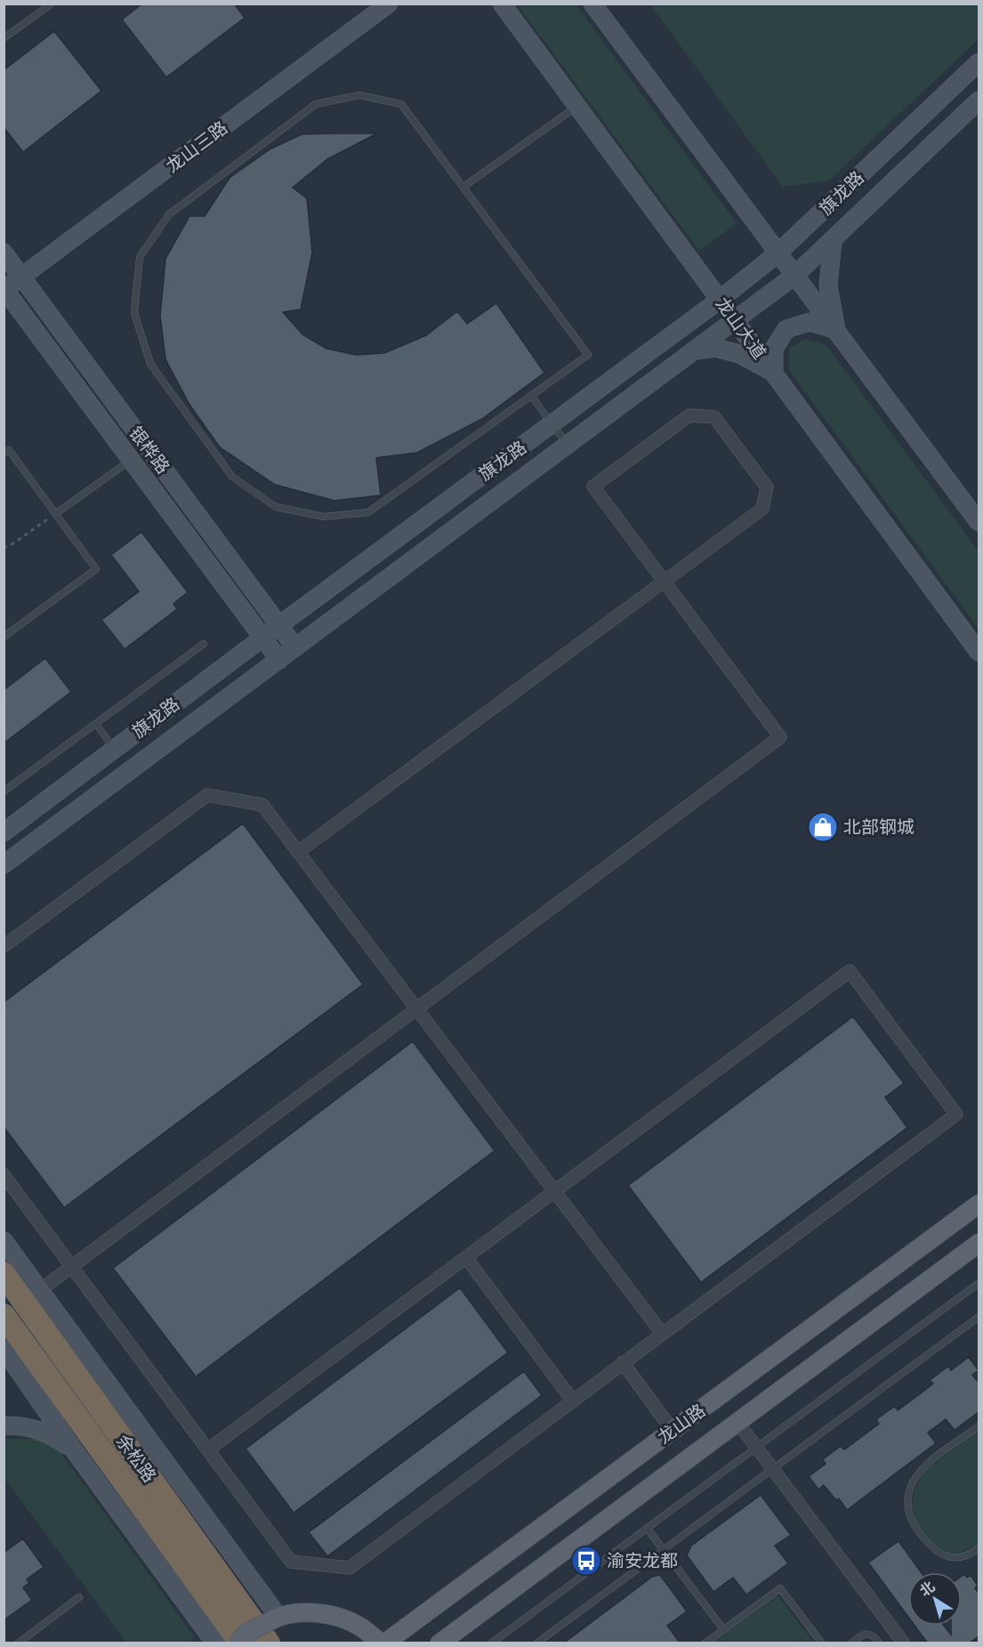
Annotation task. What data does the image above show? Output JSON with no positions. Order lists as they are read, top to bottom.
{
  "streets": {
    "highway": ["余松路"],
    "main road": [
      "龙山三路",
      "旗龙路",
      "龙山大道",
      "银桦路",
      "龙山路"
    ]
  },
  "crossings": [
    ["龙山三路", "银桦路"],
    ["旗龙路", "龙山大道"],
    ["旗龙路", "银桦路"]
  ],
  "places": {
    "shop": ["北部钢城"],
    "bus stop": ["渝安龙都"]
  },
  "north": "top left"
}
